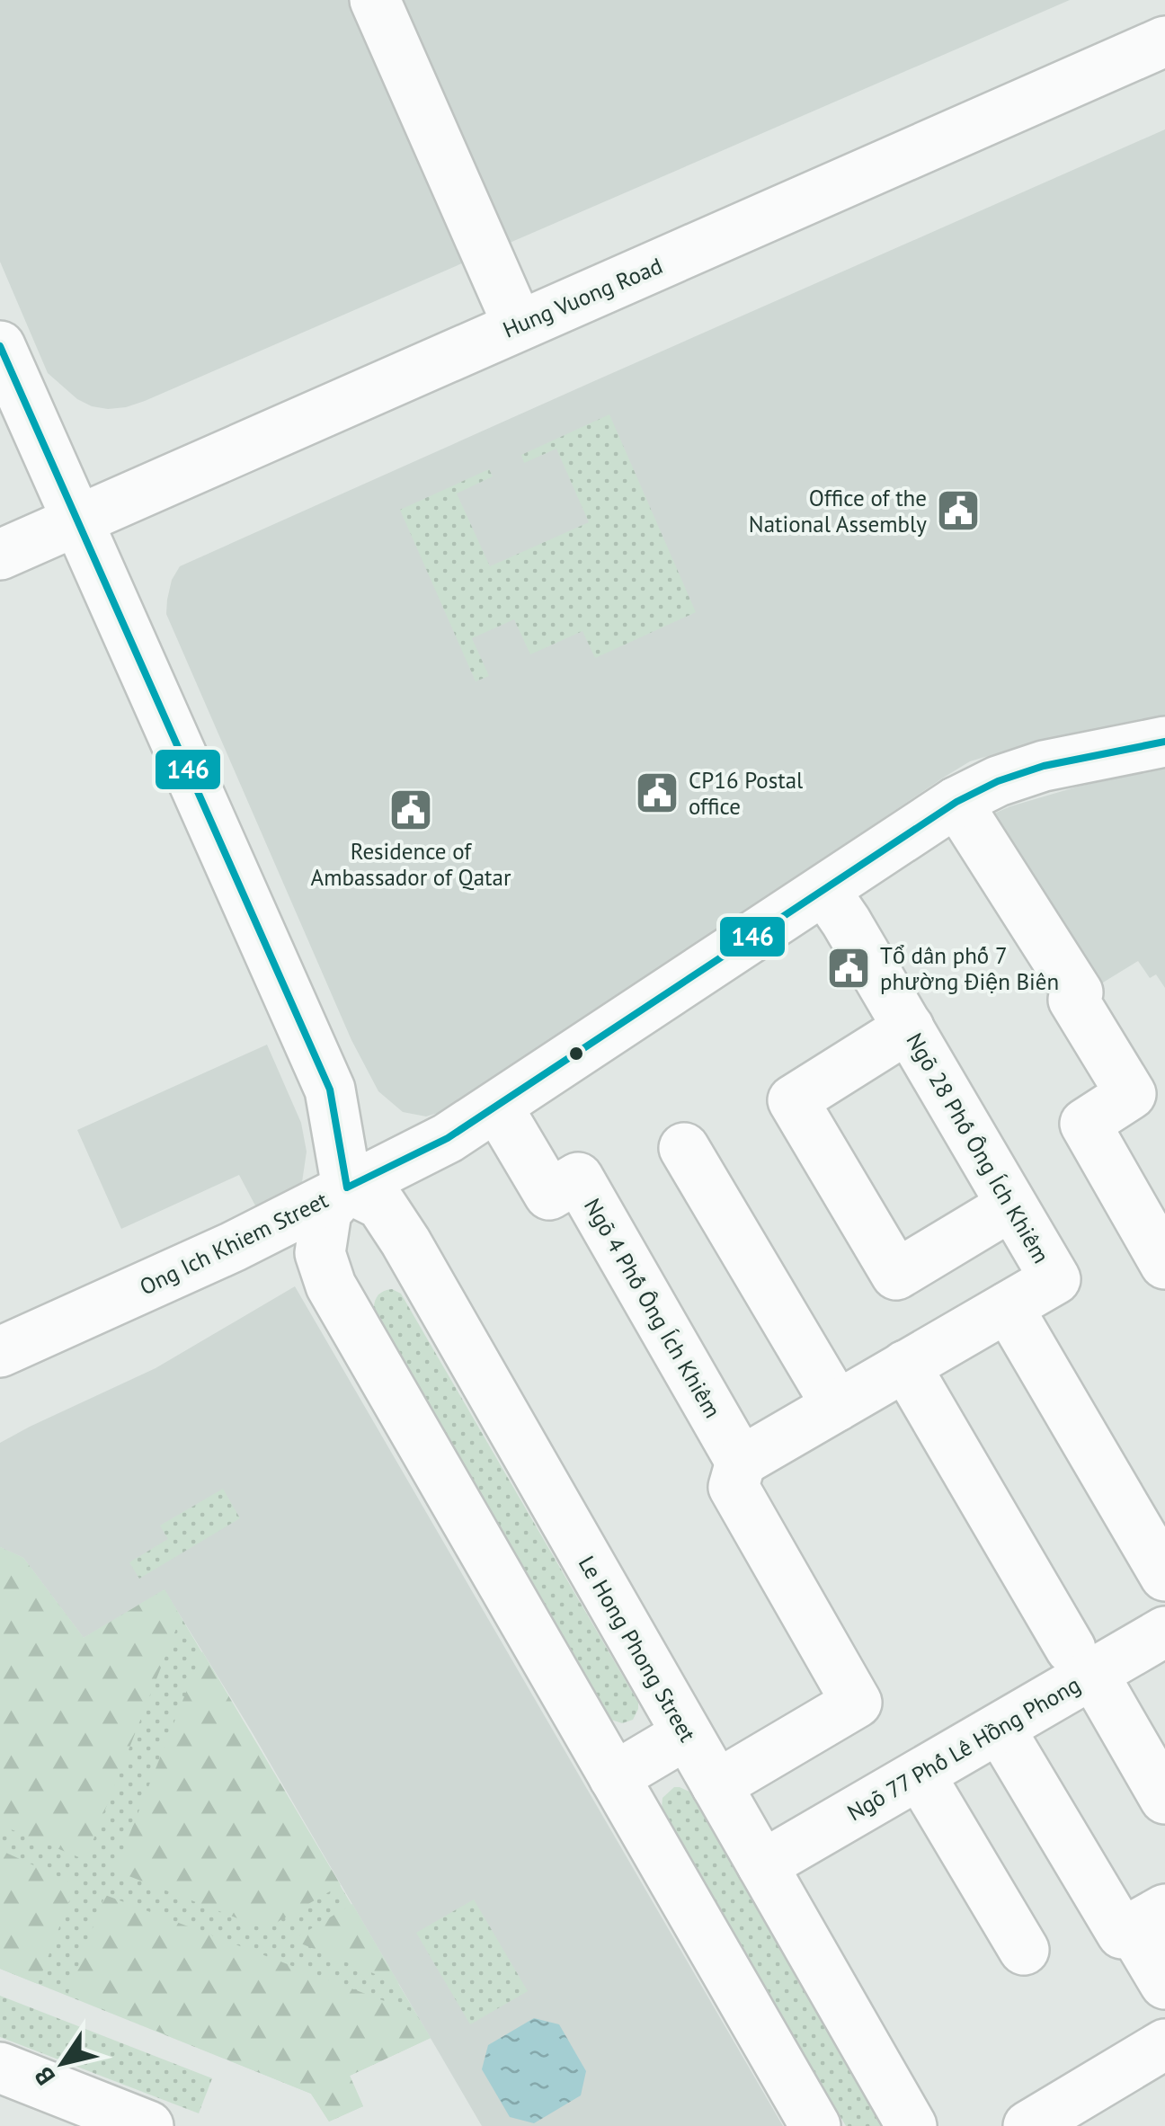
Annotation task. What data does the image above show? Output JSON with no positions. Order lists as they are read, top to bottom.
{
  "streets": {
    "street": [
      "Hung Vuong Road",
      "Ngõ 28 Phố Ông Ích Khiêm",
      "Ong Ich Khiem Street",
      "Ngõ 4 Phố Ông Ích Khiêm",
      "Le Hong Phong Street",
      "Ngõ 77 Phố Lê Hồng Phong"
    ]
  },
  "crossings": [
    ["Ngõ 28 Phố Ông Ích Khiêm", "Ong Ich Khiem Street"],
    ["Ngõ 28 Phố Ông Ích Khiêm", "Ngõ 4 Phố Ông Ích Khiêm"],
    ["Ong Ich Khiem Street", "Ngõ 4 Phố Ông Ích Khiêm"],
    ["Ong Ich Khiem Street", "Le Hong Phong Street"],
    ["Le Hong Phong Street", "Ngõ 77 Phố Lê Hồng Phong"]
  ],
  "places": {
    "public building": [
      "Office of the National Assembly",
      "CP16 Postal office",
      "Residence of Ambassador of Qatar",
      "Tổ dân phố 7 phường Điện Biên"
    ]
  },
  "lines": ["transit line 146"],
  "north": "bottom left"
}
